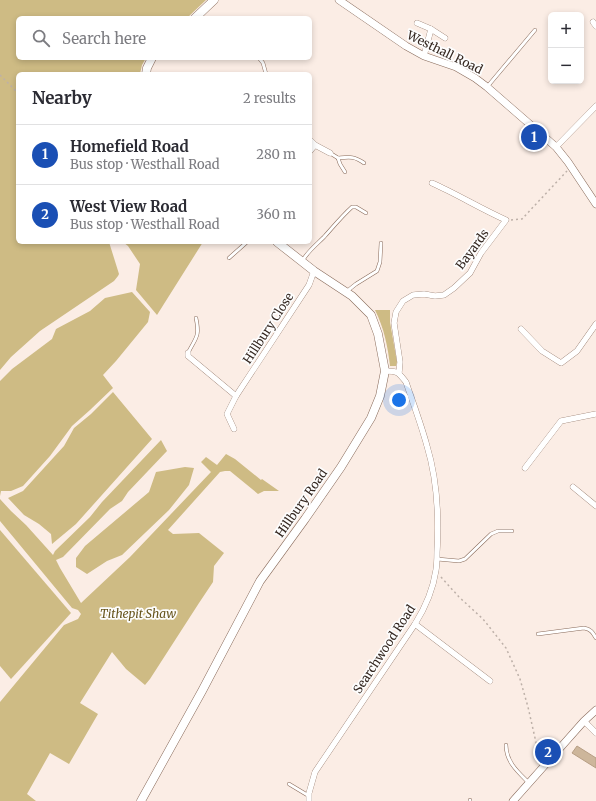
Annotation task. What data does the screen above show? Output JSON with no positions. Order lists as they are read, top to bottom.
{
  "streets": {
    "main road": ["Hillbury Road"],
    "street": [
      "Westhall Road",
      "Bayards",
      "Hillbury Close",
      "Searchwood Road"
    ]
  },
  "crossings": [
    ["Bayards", "Searchwood Road"],
    ["Hillbury Close", "Hillbury Road"]
  ],
  "parks": ["Tithepit Shaw"],
  "page": {
    "map_buttons": ["+", "−"],
    "search": "Search here",
    "heading": ["Nearby", "2 results"],
    "pins": ["1", "2"],
    "list": [
      {
        "mark": "1",
        "name": "Homefield Road",
        "note": "Bus stop · Westhall Road",
        "value": "280 m"
      },
      {
        "mark": "2",
        "name": "West View Road",
        "note": "Bus stop · Westhall Road",
        "value": "360 m"
      }
    ]
  }
}
